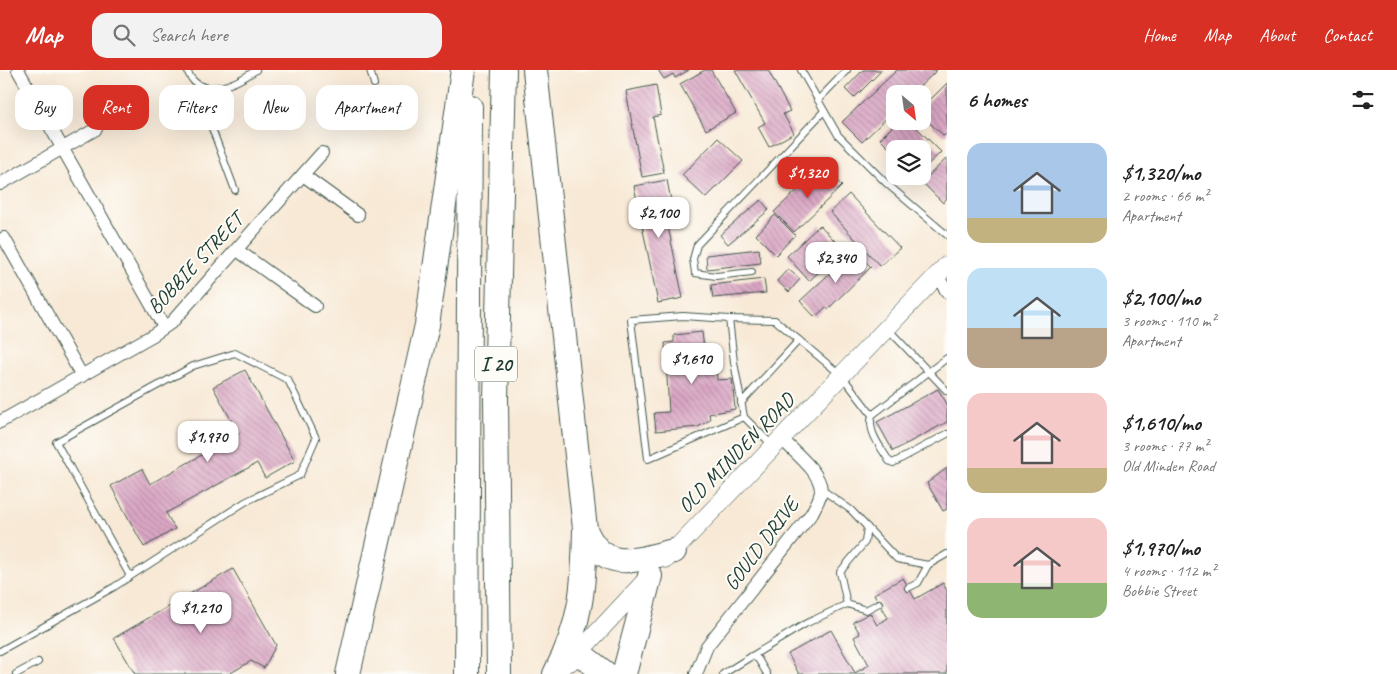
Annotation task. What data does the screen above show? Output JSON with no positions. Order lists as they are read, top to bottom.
{
  "streets": {
    "highway": ["I 20"],
    "main road": ["OLD MINDEN ROAD"],
    "street": ["BOBBIE STREET", "GOULD DRIVE"]
  },
  "crossings": [
    ["OLD MINDEN ROAD", "GOULD DRIVE"]
  ],
  "north": "bottom right",
  "page": {
    "header": "Map",
    "search": "Search here",
    "nav": [
      "Home",
      "Map",
      "About",
      "Contact"
    ],
    "heading": "6 homes",
    "chip": [
      "Buy",
      "Rent",
      "Filters",
      "New",
      "Apartment"
    ],
    "list": [
      {
        "name": "$1,320/mo",
        "note": "2 rooms · 66 m² · Apartment"
      },
      {
        "name": "$2,100/mo",
        "note": "3 rooms · 110 m² · Apartment"
      },
      {
        "name": "$1,610/mo",
        "note": "3 rooms · 77 m² · Old Minden Road"
      },
      {
        "name": "$1,970/mo",
        "note": "4 rooms · 112 m² · Bobbie Street"
      }
    ],
    "price": [
      "$1,320",
      "$2,100",
      "$2,340",
      "$1,610",
      "$1,970",
      "$1,210"
    ]
  }
}
